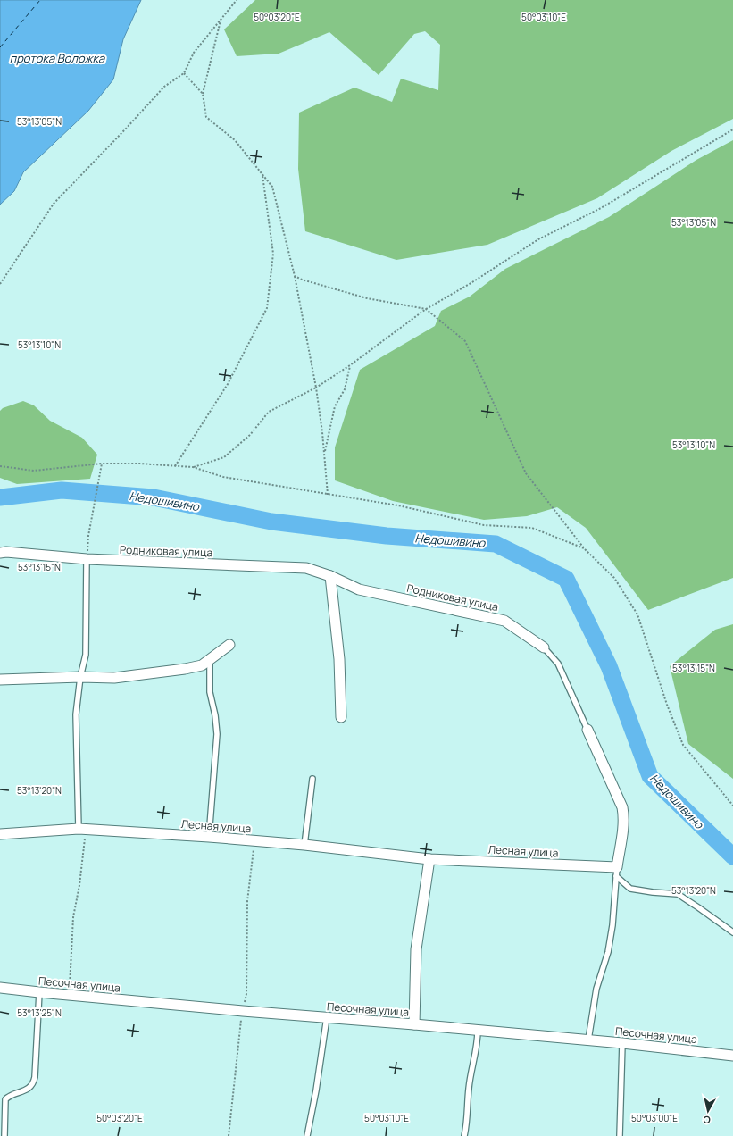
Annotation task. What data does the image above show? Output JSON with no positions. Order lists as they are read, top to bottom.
{
  "streets": {
    "street": ["Родниковая улица", "Лесная улица", "Песочная улица"]
  },
  "water": ["протока Воложка", "Недошивино"],
  "north": "bottom",
  "coordinates": [
    "50°03'20\"E",
    "50°03'10\"E",
    "53°13'05\"N",
    "53°13'10\"N",
    "53°13'15\"N",
    "53°13'20\"N",
    "53°13'25\"N",
    "50°03'00\"E"
  ]
}
